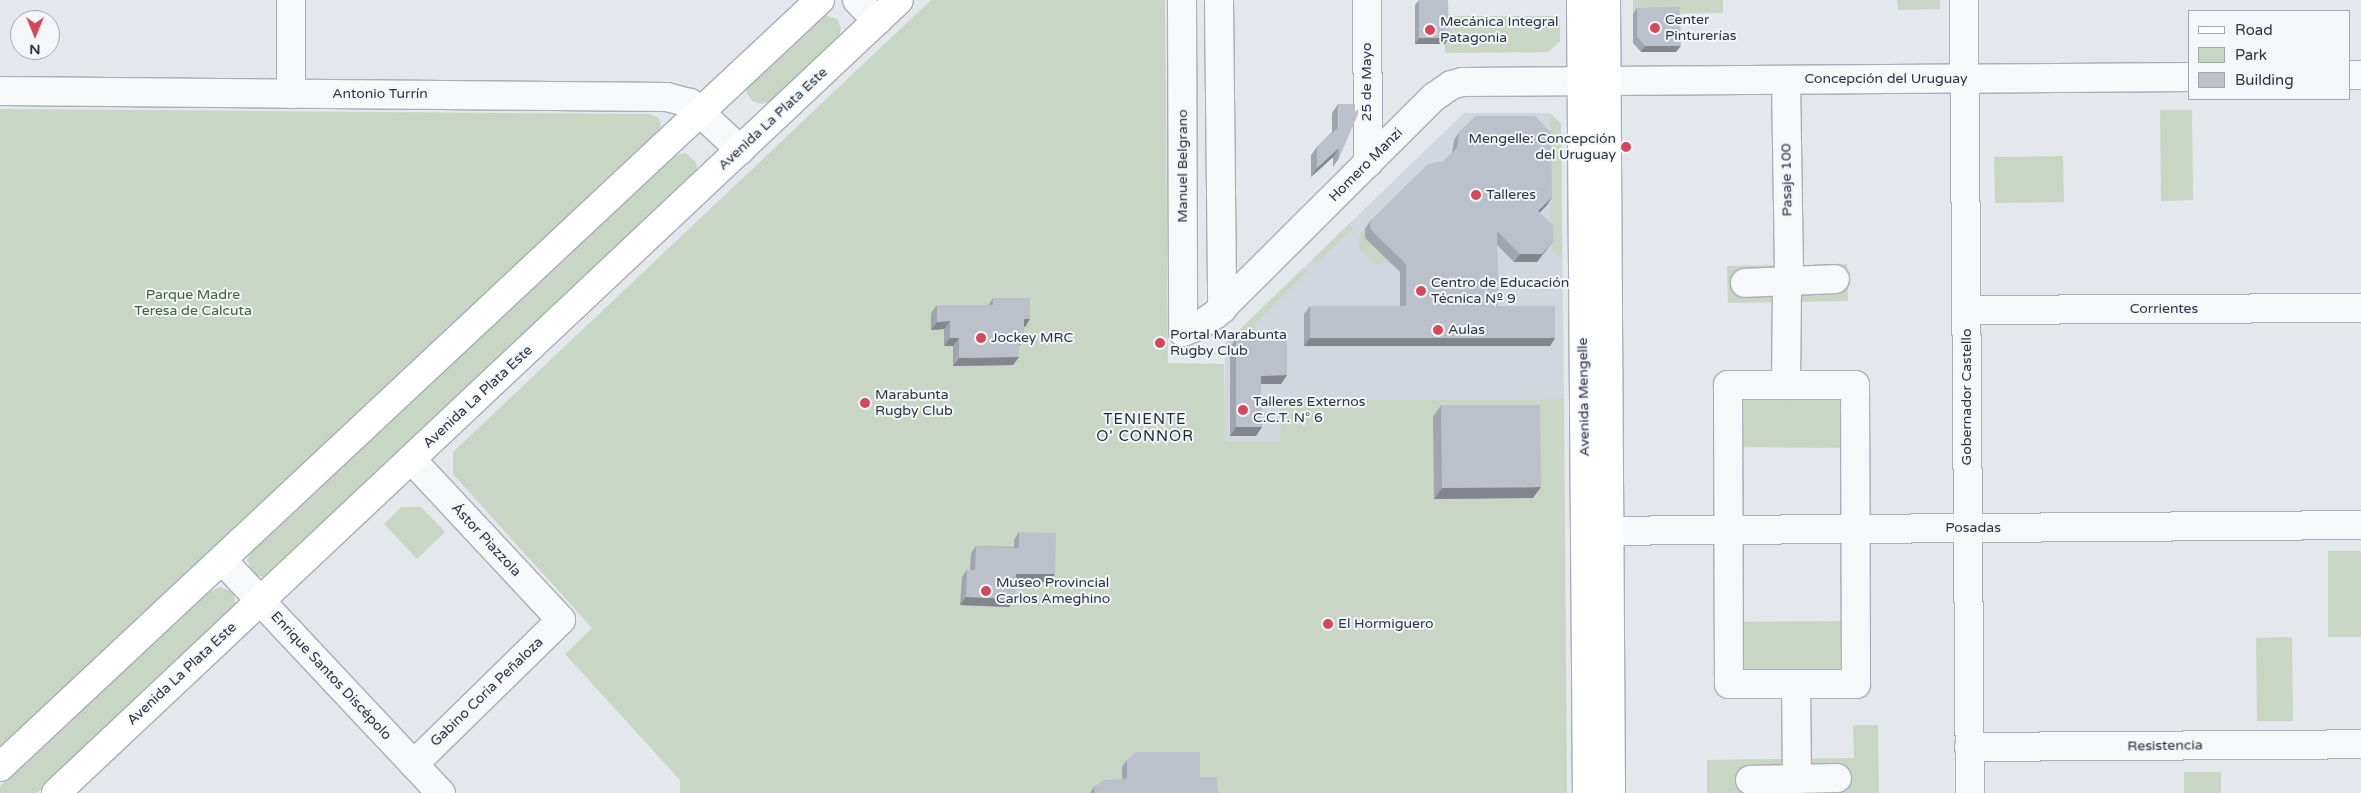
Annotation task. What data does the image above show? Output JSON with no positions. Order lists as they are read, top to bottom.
{
  "streets": {
    "main road": ["Avenida La Plata Este", "Avenida Mengelle"],
    "street": [
      "Concepción del Uruguay",
      "25 de Mayo",
      "Antonio Turrín",
      "Homero Manzi",
      "Manuel Belgrano",
      "Pasaje 100",
      "Corrientes",
      "Gobernador Castello",
      "Posadas",
      "Ástor Piazzola",
      "Enrique Santos Discépolo",
      "Gabino Coria Peñaloza",
      "Resistencia"
    ]
  },
  "crossings": [
    ["Concepción del Uruguay", "Homero Manzi"],
    ["Concepción del Uruguay", "Pasaje 100"],
    ["Concepción del Uruguay", "Avenida Mengelle"],
    ["Concepción del Uruguay", "Gobernador Castello"],
    ["25 de Mayo", "Homero Manzi"],
    ["Antonio Turrín", "Avenida La Plata Este"],
    ["Avenida La Plata Este", "Ástor Piazzola"],
    ["Avenida La Plata Este", "Enrique Santos Discépolo"],
    ["Homero Manzi", "Manuel Belgrano"],
    ["Homero Manzi", "Avenida Mengelle"],
    ["Corrientes", "Gobernador Castello"],
    ["Avenida Mengelle", "Posadas"],
    ["Gobernador Castello", "Posadas"],
    ["Gobernador Castello", "Resistencia"],
    ["Ástor Piazzola", "Gabino Coria Peñaloza"],
    ["Enrique Santos Discépolo", "Gabino Coria Peñaloza"]
  ],
  "districts": ["TENIENTE O' CONNOR"],
  "parks": ["Parque Madre Teresa de Calcuta"],
  "places": [
    "Center Pinturerías",
    "Mecánica Integral Patagonia",
    "Mengelle: Concepción del Uruguay",
    "Talleres",
    "Centro de Educación Técnica Nº 9",
    "Aulas",
    "Jockey MRC",
    "Portal Marabunta Rugby Club",
    "Marabunta Rugby Club",
    "Talleres Externos C.C.T. N° 6",
    "Museo Provincial Carlos Ameghino",
    "El Hormiguero"
  ],
  "legend": ["Road", "Park", "Building"],
  "north": "bottom"
}
